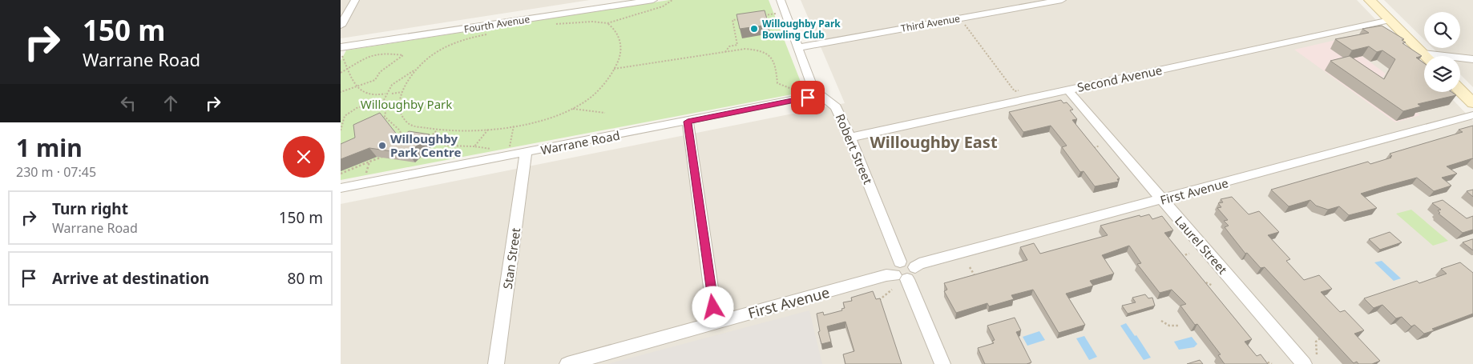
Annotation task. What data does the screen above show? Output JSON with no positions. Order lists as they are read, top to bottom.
{
  "streets": {
    "street": [
      "Third Avenue",
      "Fourth Avenue",
      "Second Avenue",
      "Warrane Road",
      "Robert Street",
      "First Avenue",
      "Laurel Street",
      "Stan Street"
    ]
  },
  "crossings": [
    ["Third Avenue", "Robert Street"],
    ["Second Avenue", "Robert Street"],
    ["Second Avenue", "Laurel Street"],
    ["Warrane Road", "Robert Street"],
    ["Warrane Road", "Stan Street"],
    ["Robert Street", "First Avenue"],
    ["First Avenue", "Laurel Street"]
  ],
  "districts": ["Willoughby East"],
  "parks": ["Willoughby Park"],
  "places": ["Willoughby Park Bowling Club", "Willoughby Park Centre"],
  "page": {
    "turn": ["150 m", "Warrane Road"],
    "heading": ["1 min", "230 m · 07:45"],
    "list": [
      {
        "name": "Turn right",
        "note": "Warrane Road",
        "value": "150 m"
      },
      {
        "name": "Arrive at destination",
        "value": "80 m"
      }
    ]
  }
}
